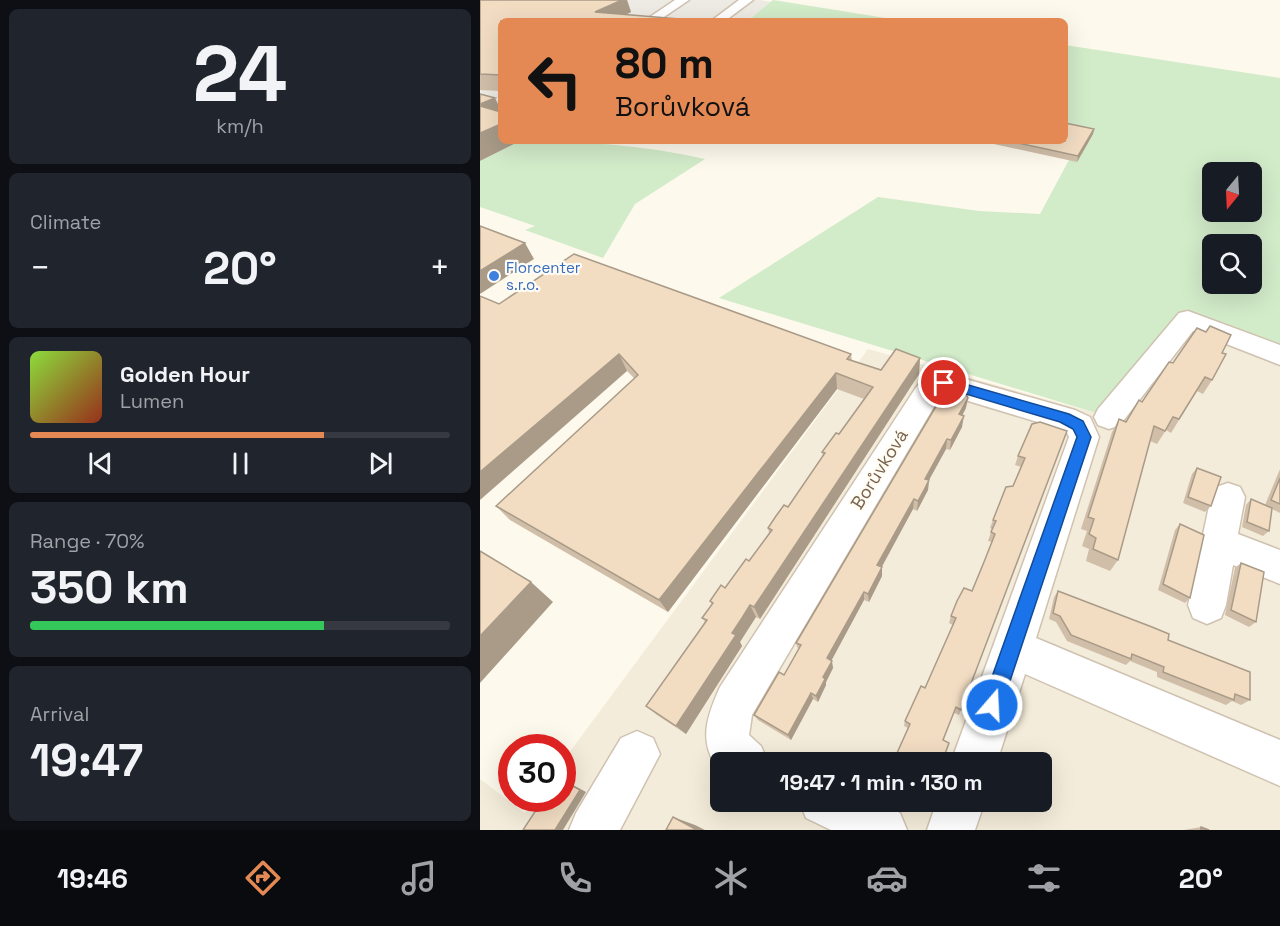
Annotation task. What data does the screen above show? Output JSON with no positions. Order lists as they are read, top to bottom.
{
  "streets": {
    "street": ["Borůvková"]
  },
  "places": ["Florcenter s.r.o."],
  "north": "bottom",
  "page": {
    "tile": [
      ["24", "km/h"],
      "Climate",
      ["Range · 70%", "350 km"],
      ["Arrival", "19:47"]
    ],
    "turn": ["80 m", "Borůvková"],
    "heat": ["−", "20°", "+"],
    "song": ["Golden Hour", "Lumen"],
    "limit": "30",
    "trip": "19:47 · 1 min · 130 m",
    "tabs": ["19:46", "20°"]
  }
}
